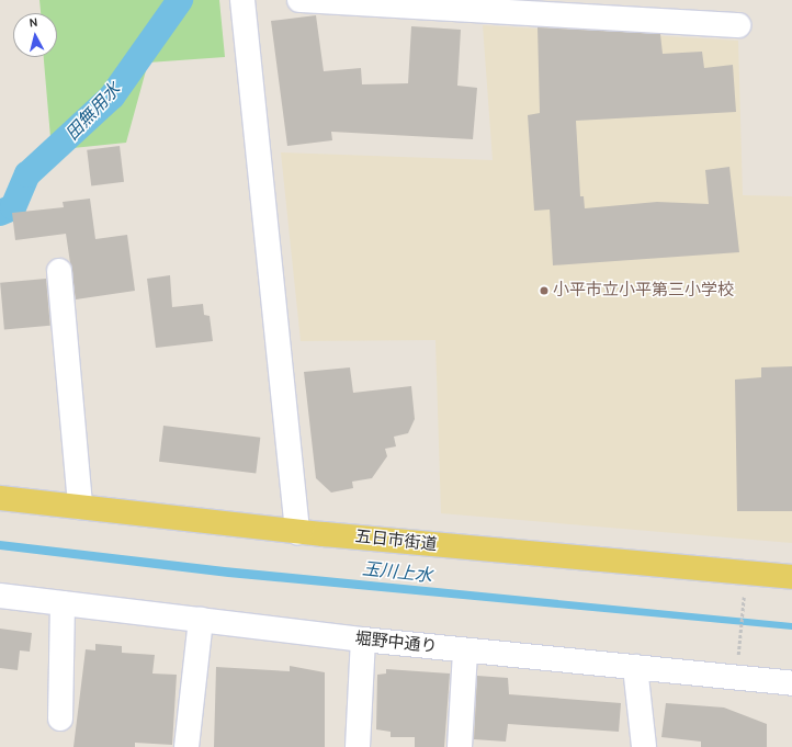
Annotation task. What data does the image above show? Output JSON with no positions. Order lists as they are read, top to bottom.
{
  "streets": {
    "main road": ["五日市街道"],
    "street": ["堀野中通り"]
  },
  "water": ["田無用水", "玉川上水"],
  "places": ["小平市立小平第三小学校"],
  "north": "top"
}
